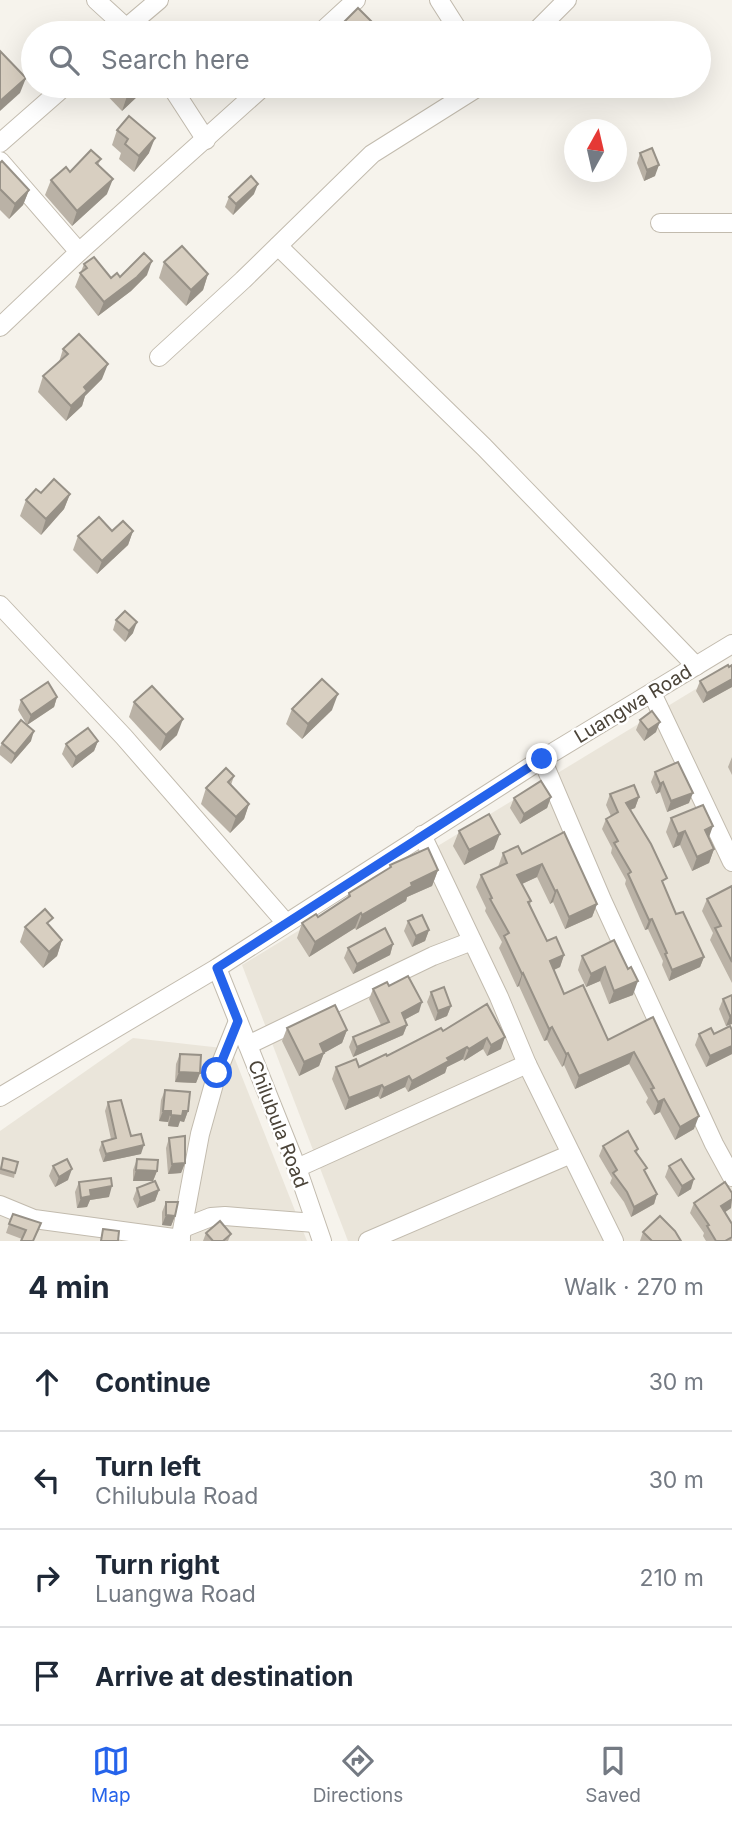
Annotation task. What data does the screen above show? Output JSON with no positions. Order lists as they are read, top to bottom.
{
  "streets": {
    "street": ["Luangwa Road", "Chilubula Road"]
  },
  "crossings": [
    ["Luangwa Road", "Chilubula Road"]
  ],
  "north": "top",
  "page": {
    "search": "Search here",
    "heading": ["4 min", "Walk · 270 m"],
    "list": [
      ["Continue", "30 m"],
      ["Turn left", "Chilubula Road", "30 m"],
      ["Turn right", "Luangwa Road", "210 m"],
      "Arrive at destination"
    ],
    "nav": ["Map", "Directions", "Saved"]
  }
}
